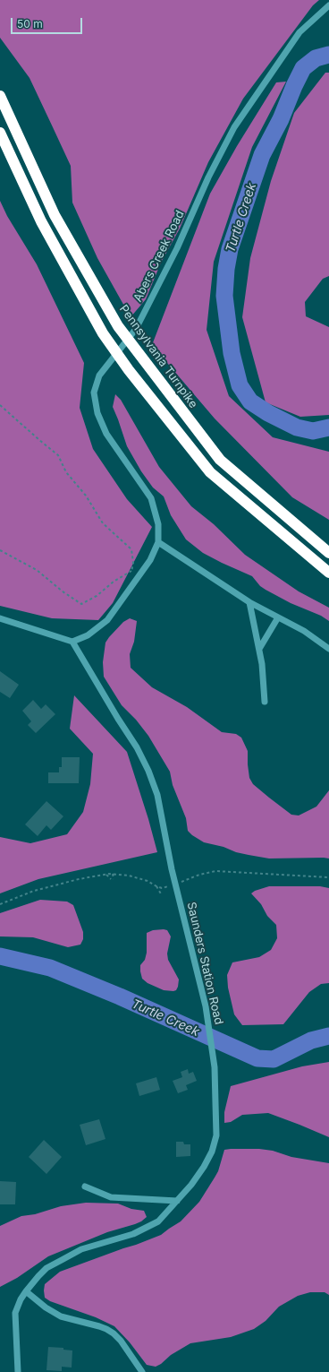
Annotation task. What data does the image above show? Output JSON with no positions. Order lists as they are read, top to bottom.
{
  "streets": {
    "highway": ["Pennsylvania Turnpike"],
    "street": ["Abers Creek Road", "Saunders Station Road"]
  },
  "crossings": [
    ["Abers Creek Road", "Saunders Station Road"]
  ],
  "water": ["Turtle Creek"],
  "scale_bar": "50 m"
}
